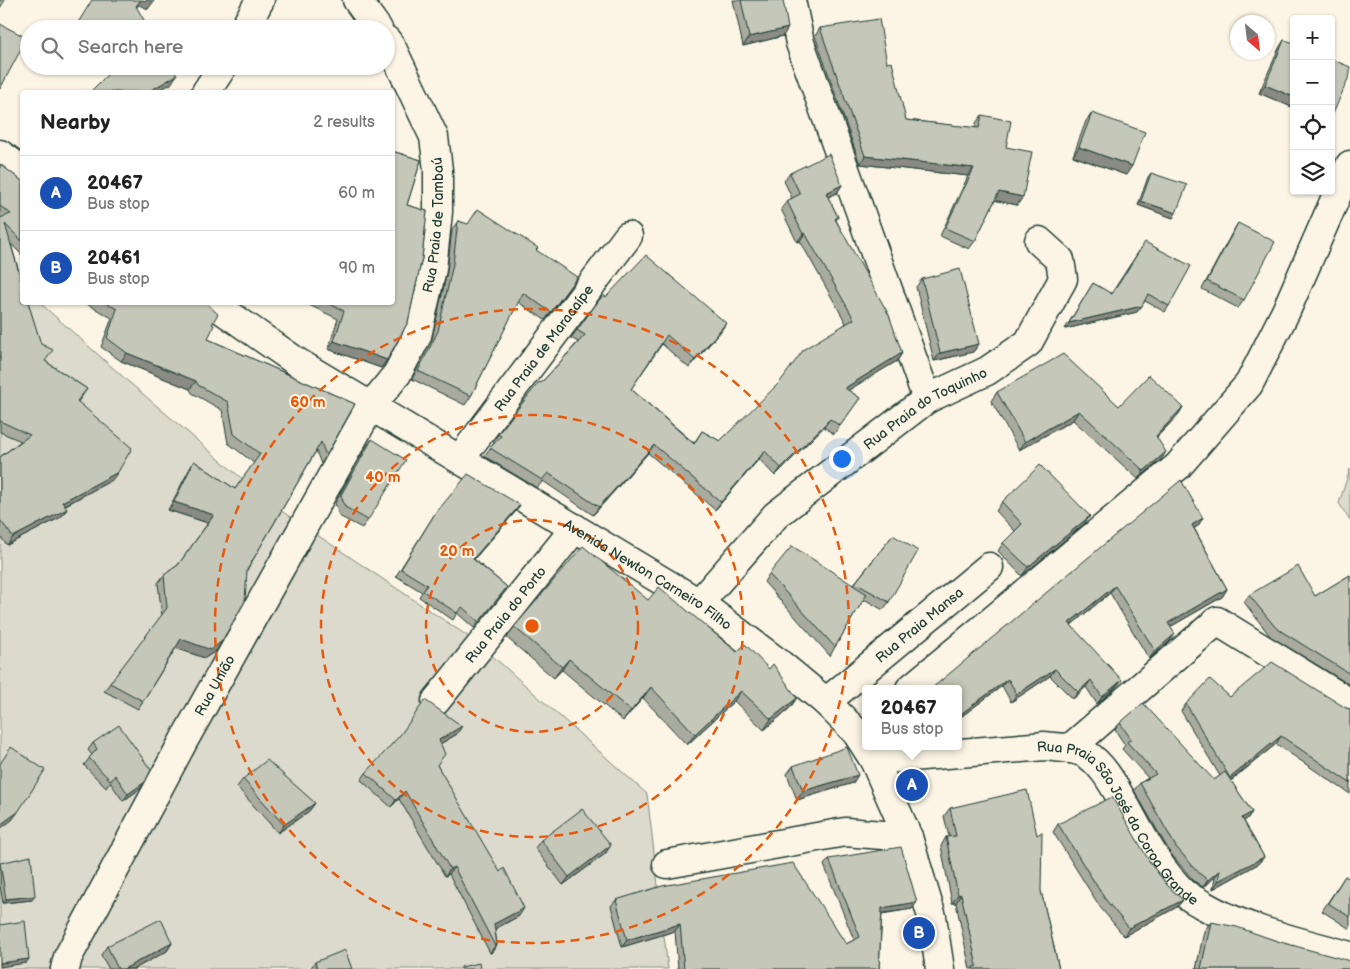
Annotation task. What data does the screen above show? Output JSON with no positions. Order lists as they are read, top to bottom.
{
  "streets": {
    "street": [
      "Rua Praia de Tambaú",
      "Rua Praia de Maracaípe",
      "Rua Praia do Toquinho",
      "Avenida Newton Carneiro Filho",
      "Rua Praia do Porto",
      "Rua Praia Mansa",
      "Rua União",
      "Rua Praia São José da Coroa Grande"
    ]
  },
  "crossings": [
    ["Rua Praia de Tambaú", "Avenida Newton Carneiro Filho"],
    ["Rua Praia de Tambaú", "Rua União"],
    ["Rua Praia de Maracaípe", "Avenida Newton Carneiro Filho"],
    ["Rua Praia do Toquinho", "Avenida Newton Carneiro Filho"],
    ["Avenida Newton Carneiro Filho", "Rua Praia do Porto"],
    ["Avenida Newton Carneiro Filho", "Rua Praia Mansa"],
    ["Avenida Newton Carneiro Filho", "Rua União"],
    ["Avenida Newton Carneiro Filho", "Rua Praia São José da Coroa Grande"]
  ],
  "north": "bottom right",
  "page": {
    "map_buttons": ["+", "−"],
    "search": "Search here",
    "heading": ["Nearby", "2 results"],
    "list": [
      {
        "mark": "A",
        "name": "20467",
        "note": "Bus stop",
        "value": "60 m"
      },
      {
        "mark": "B",
        "name": "20461",
        "note": "Bus stop",
        "value": "90 m"
      }
    ],
    "popup": ["20467", "Bus stop"],
    "pins": ["A", "B"]
  },
  "rings": ["60 m", "40 m", "20 m"]
}
